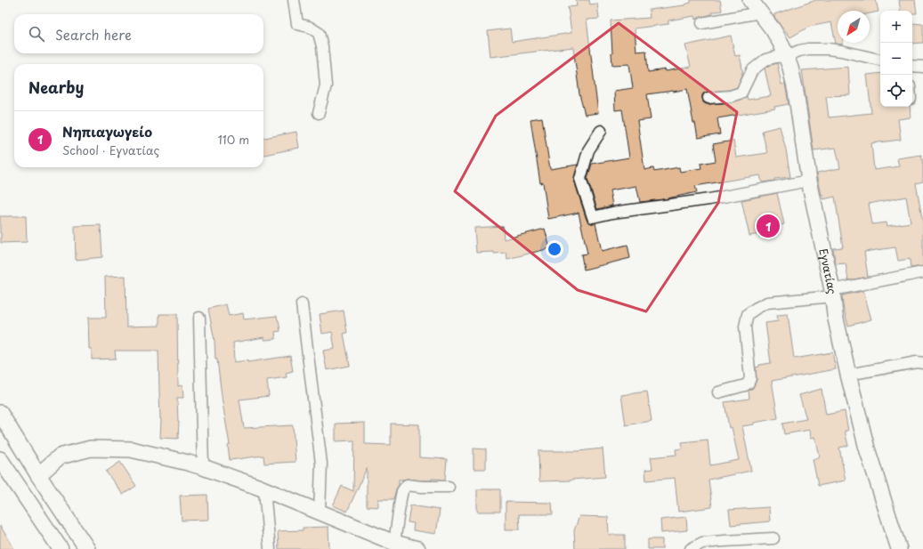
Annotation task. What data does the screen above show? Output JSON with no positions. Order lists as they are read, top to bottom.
{
  "streets": {
    "street": ["Εγνατίας"]
  },
  "north": "bottom left",
  "page": {
    "map_buttons": ["+", "−"],
    "search": "Search here",
    "heading": "Nearby",
    "list": [
      {
        "mark": "1",
        "name": "Νηπιαγωγείο",
        "note": "School · Εγνατίας",
        "value": "110 m"
      }
    ],
    "pins": "1"
  }
}
